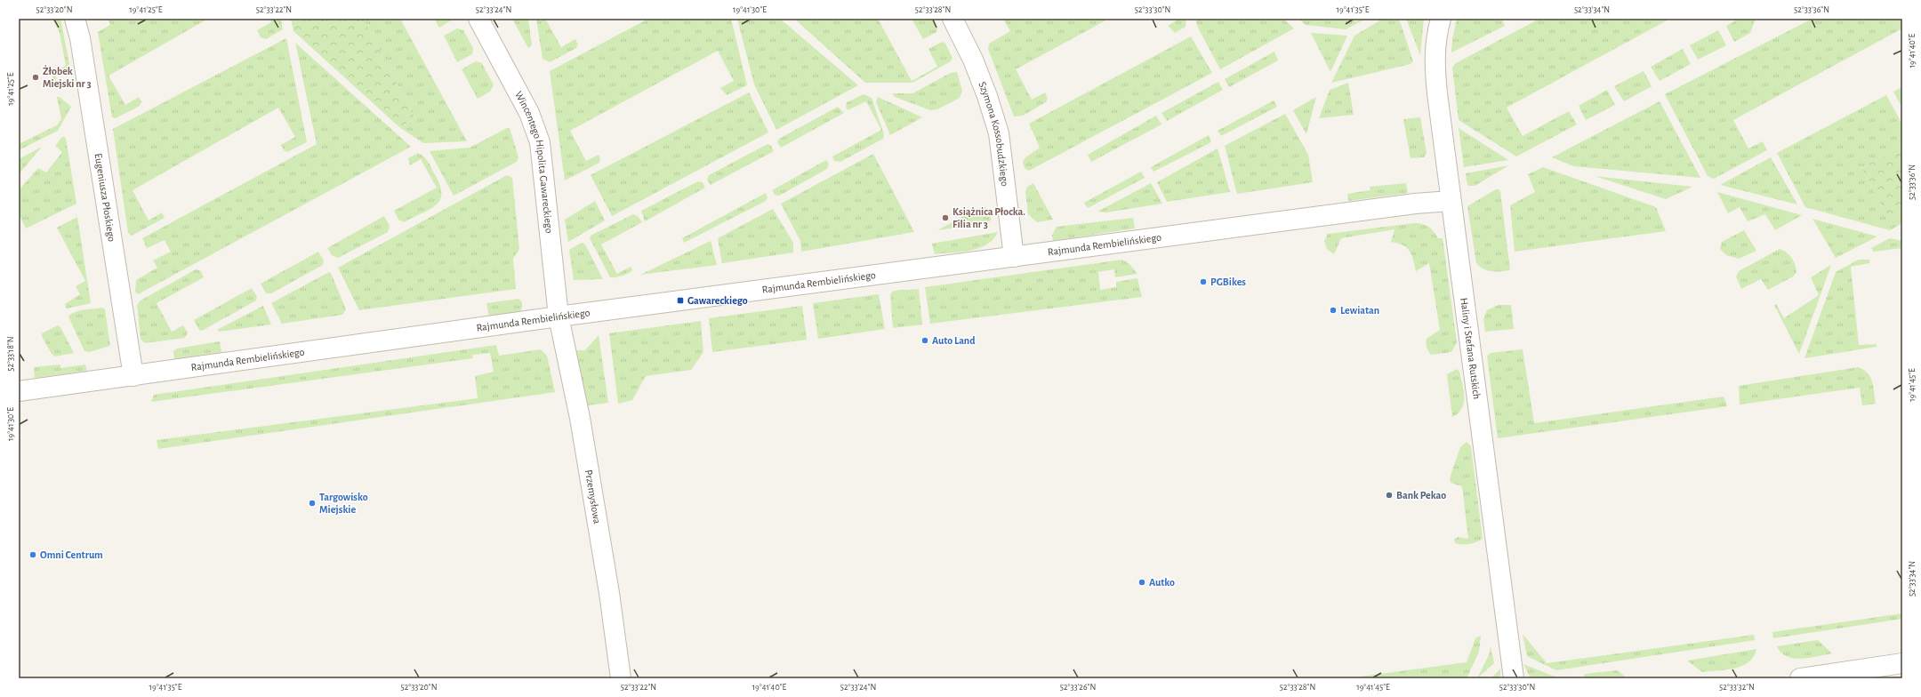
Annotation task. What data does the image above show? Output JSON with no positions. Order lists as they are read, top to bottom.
{
  "streets": {
    "street": [
      "Szymona Kossobudzkiego",
      "Wincentego Hipolita Gawareckiego",
      "Eugeniusza Płoskiego",
      "Rajmunda Rembielińskiego",
      "Haliny i Stefana Rutskich",
      "Przemysłowa"
    ]
  },
  "crossings": [
    ["Szymona Kossobudzkiego", "Rajmunda Rembielińskiego"],
    ["Wincentego Hipolita Gawareckiego", "Rajmunda Rembielińskiego"],
    ["Wincentego Hipolita Gawareckiego", "Przemysłowa"],
    ["Eugeniusza Płoskiego", "Rajmunda Rembielińskiego"],
    ["Rajmunda Rembielińskiego", "Haliny i Stefana Rutskich"],
    ["Rajmunda Rembielińskiego", "Przemysłowa"]
  ],
  "places": {
    "other": [
      "Żłobek Miejski nr 3",
      "Książnica Płocka. Filia nr 3",
      "PGBikes",
      "Lewiatan",
      "Auto Land",
      "Bank Pekao",
      "Targowisko Miejskie",
      "Omni Centrum",
      "Autko"
    ],
    "transit": ["Gawareckiego"]
  },
  "coordinates": [
    "52°33'20\"N",
    "19°41'25\"E",
    "52°33'22\"N",
    "52°33'24\"N",
    "19°41'30\"E",
    "52°33'28\"N",
    "52°33'30\"N",
    "19°41'35\"E",
    "52°33'34\"N",
    "52°33'36\"N",
    "19°41'40\"E",
    "52°33'18\"N",
    "19°41'45\"E",
    "52°33'26\"N",
    "52°33'32\"N"
  ]
}
